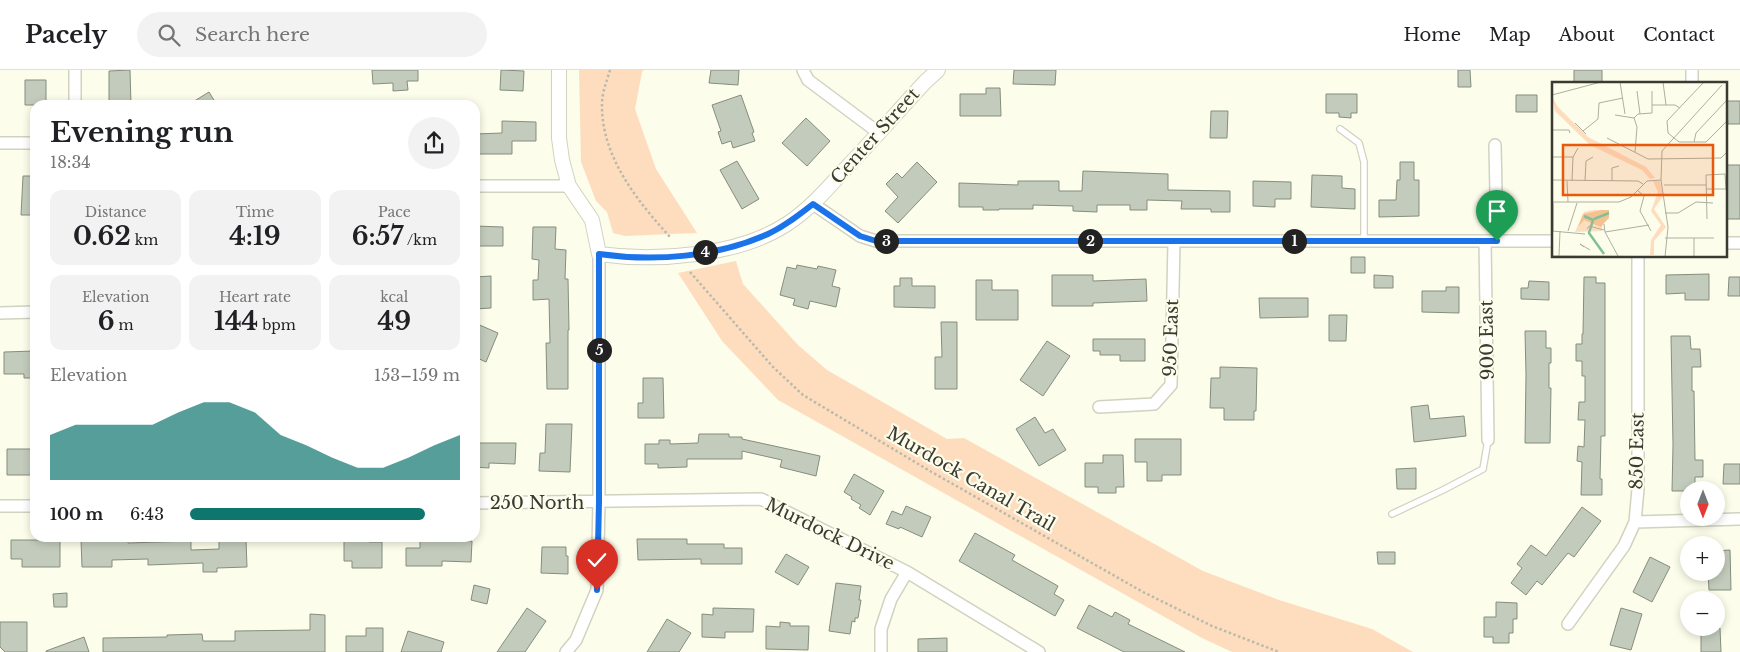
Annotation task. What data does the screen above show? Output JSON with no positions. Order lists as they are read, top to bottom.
{
  "streets": {
    "street": [
      "Center Street",
      "950 East",
      "900 East",
      "850 East",
      "250 North",
      "Murdock Drive"
    ],
    "path": ["Murdock Canal Trail"]
  },
  "crossings": [
    ["250 North", "Murdock Drive"]
  ],
  "north": "bottom",
  "page": {
    "header": "Pacely",
    "search": "Search here",
    "nav": [
      "Home",
      "Map",
      "About",
      "Contact"
    ],
    "heading": ["Evening run", "18:34"],
    "stats": [
      ["Distance", "0.62 km"],
      ["Time", "4:19"],
      ["Pace", "6:57 /km"],
      ["Elevation", "6 m"],
      ["Heart rate", "144 bpm"],
      ["kcal", "49"]
    ],
    "pins": [
      "1",
      "2",
      "3",
      "4",
      "5"
    ],
    "chart": ["Elevation", "153–159 m"],
    "map_buttons": ["+", "−"],
    "list": [
      {
        "name": "100 m",
        "note": "6:43"
      }
    ]
  }
}
